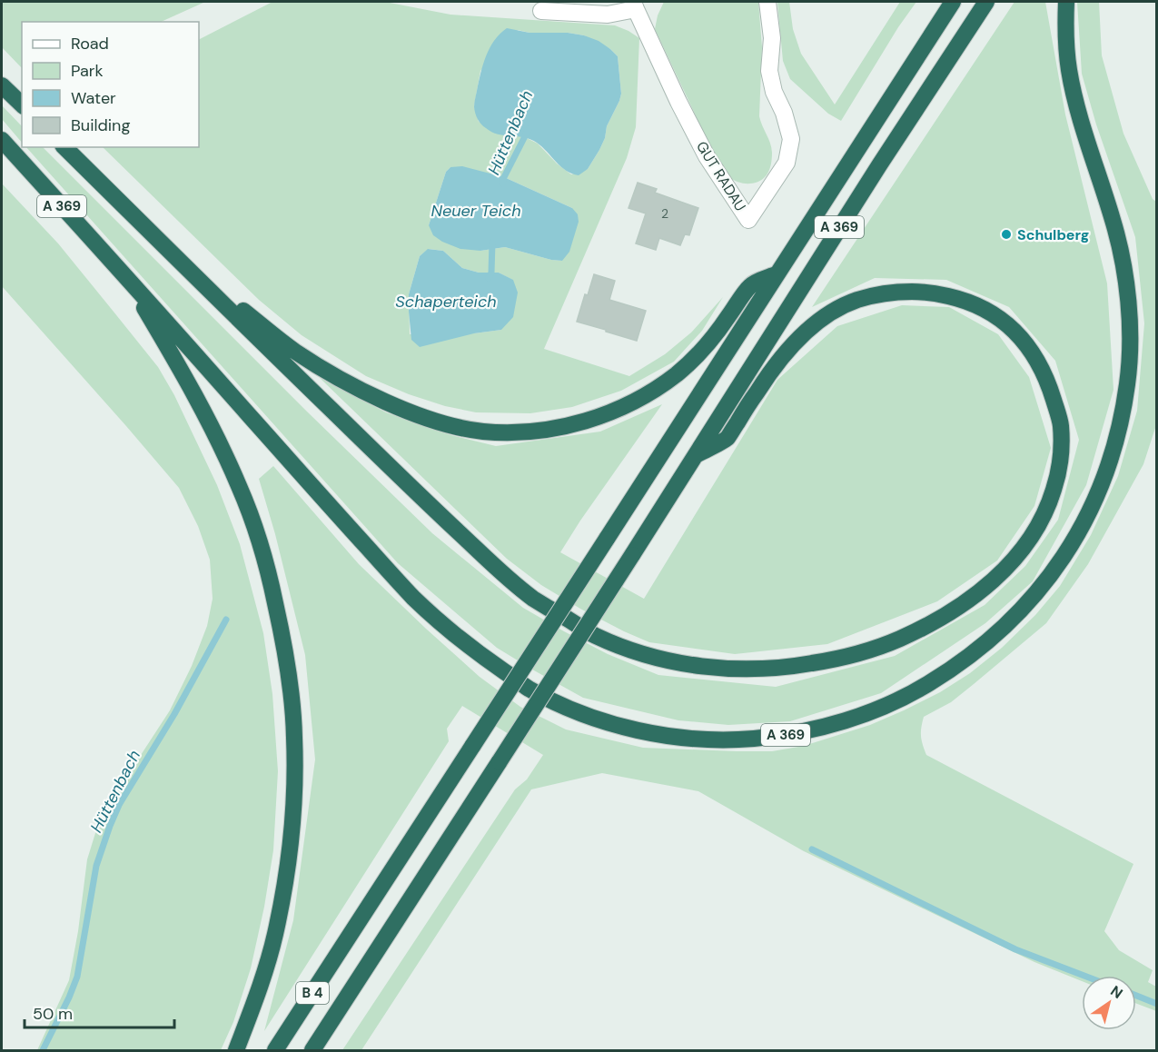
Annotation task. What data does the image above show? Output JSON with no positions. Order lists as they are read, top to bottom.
{
  "streets": {
    "highway": ["A 369", "B 4"],
    "street": ["GUT RADAU"]
  },
  "crossings": [
    ["A 369", "B 4"]
  ],
  "water": ["Hüttenbach", "Neuer Teich", "Schaperteich"],
  "places": ["Schulberg"],
  "house_numbers": ["2"],
  "legend": [
    "Road",
    "Park",
    "Water",
    "Building"
  ],
  "scale_bar": "50 m",
  "north": "top right"
}
